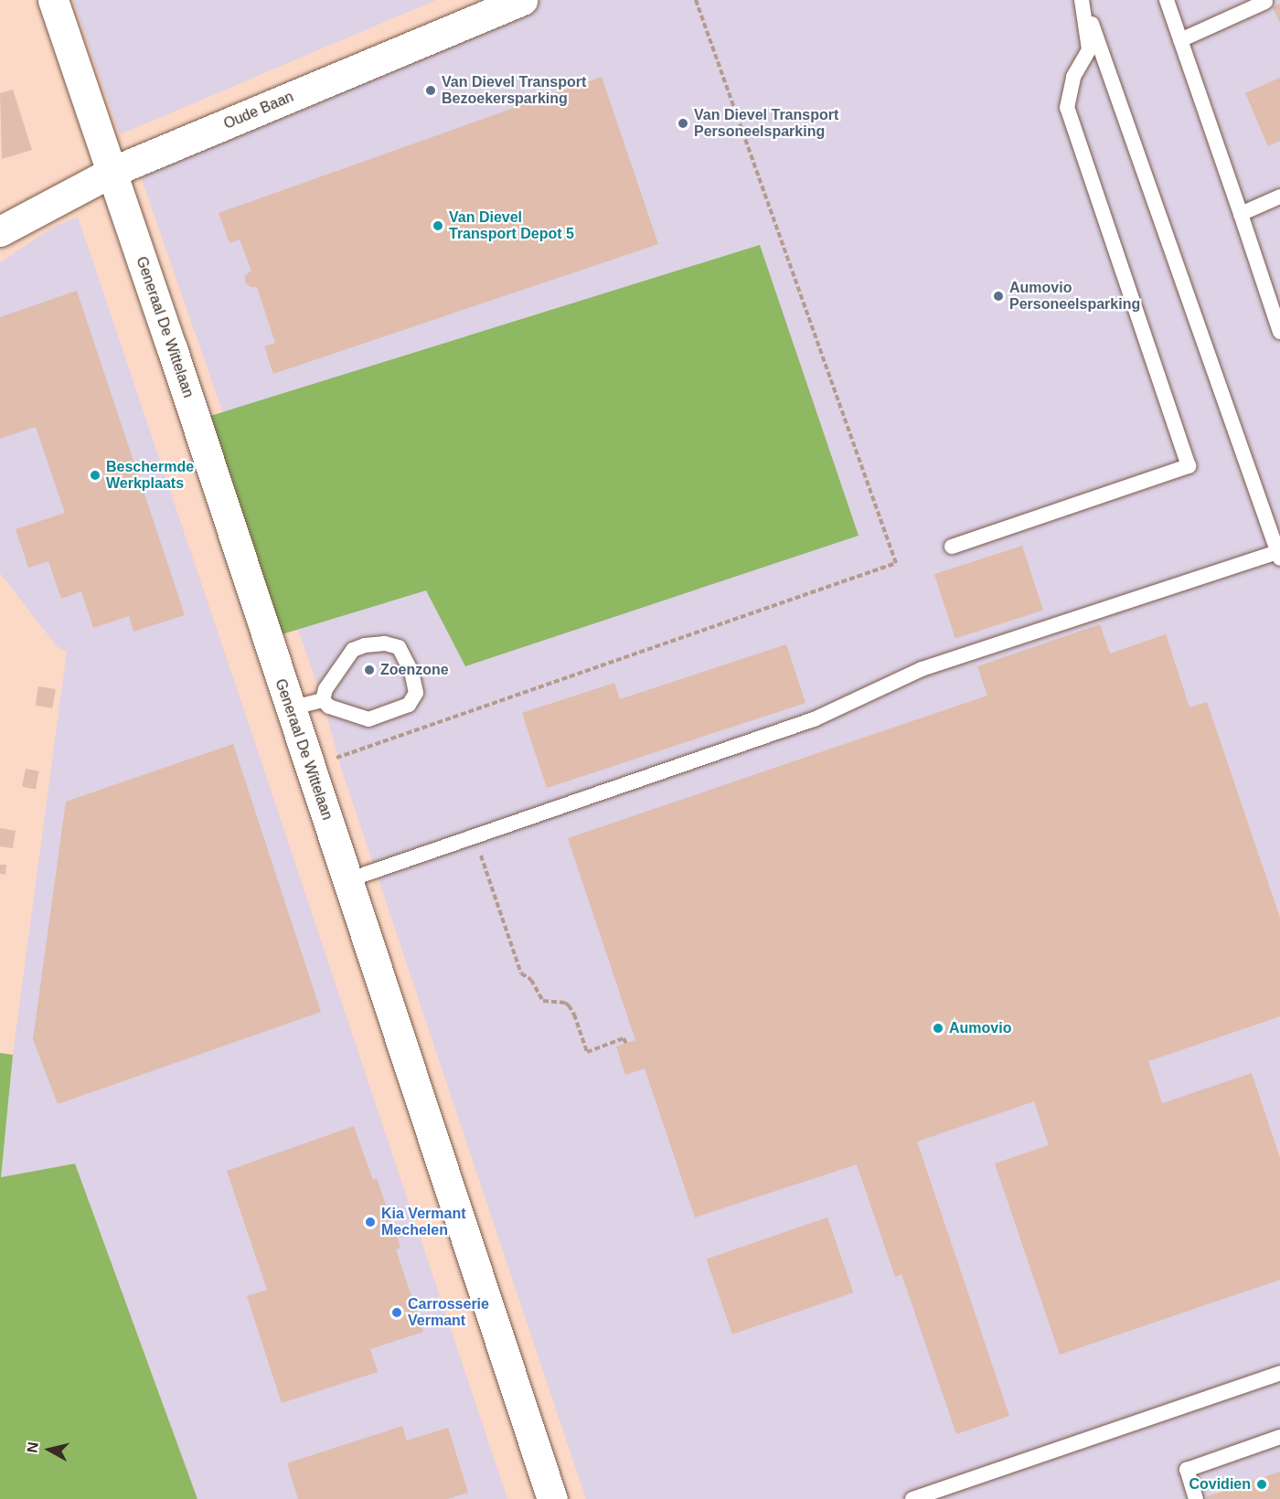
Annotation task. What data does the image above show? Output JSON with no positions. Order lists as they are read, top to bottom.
{
  "streets": {
    "street": ["Oude Baan", "Generaal De Wittelaan"]
  },
  "crossings": [
    ["Oude Baan", "Generaal De Wittelaan"]
  ],
  "places": [
    "Van Dievel Transport Bezoekersparking",
    "Van Dievel Transport Personeelsparking",
    "Van Dievel Transport Depot 5",
    "Aumovio Personeelsparking",
    "Beschermde Werkplaats",
    "Zoenzone",
    "Aumovio",
    "Kia Vermant Mechelen",
    "Carrosserie Vermant",
    "Covidien"
  ],
  "north": "left"
}
